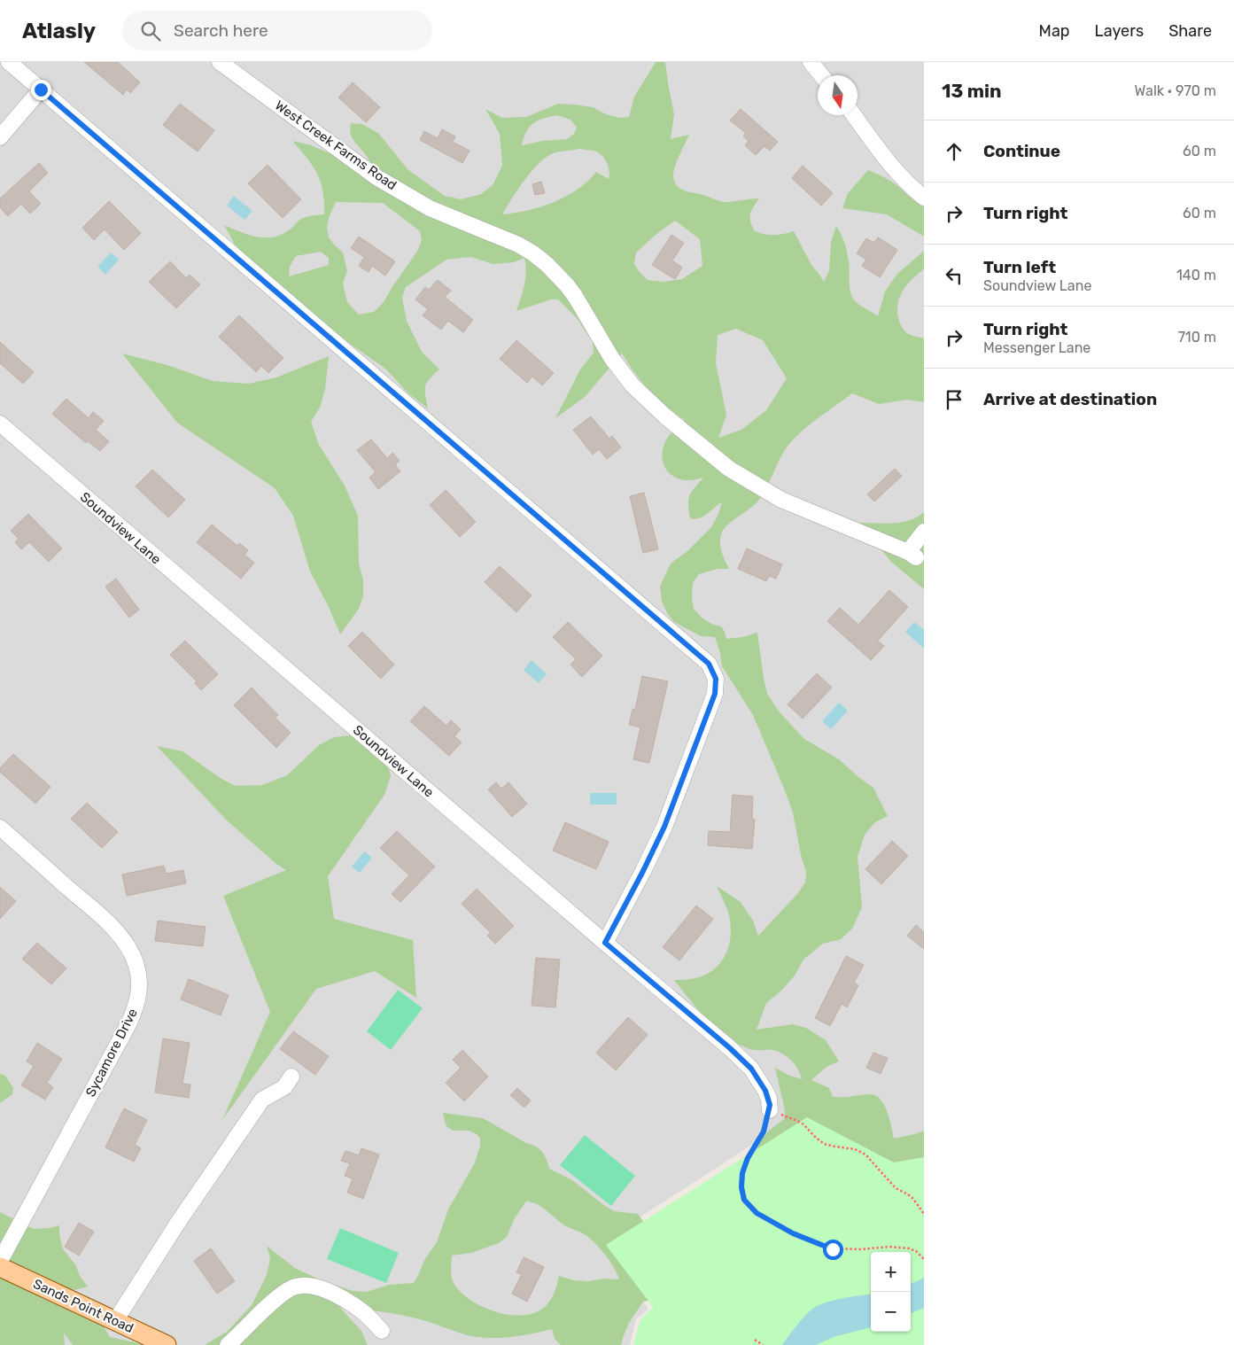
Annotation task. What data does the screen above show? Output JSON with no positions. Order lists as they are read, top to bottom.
{
  "streets": {
    "main road": ["Sands Point Road"],
    "street": ["West Creek Farms Road", "Soundview Lane", "Sycamore Drive"]
  },
  "north": "bottom",
  "page": {
    "header": "Atlasly",
    "search": "Search here",
    "nav": ["Map", "Layers", "Share"],
    "heading": ["13 min", "Walk · 970 m"],
    "list": [
      ["Continue", "60 m"],
      ["Turn right", "60 m"],
      ["Turn left", "Soundview Lane", "140 m"],
      ["Turn right", "Messenger Lane", "710 m"],
      "Arrive at destination"
    ],
    "map_buttons": ["+", "−"]
  }
}
